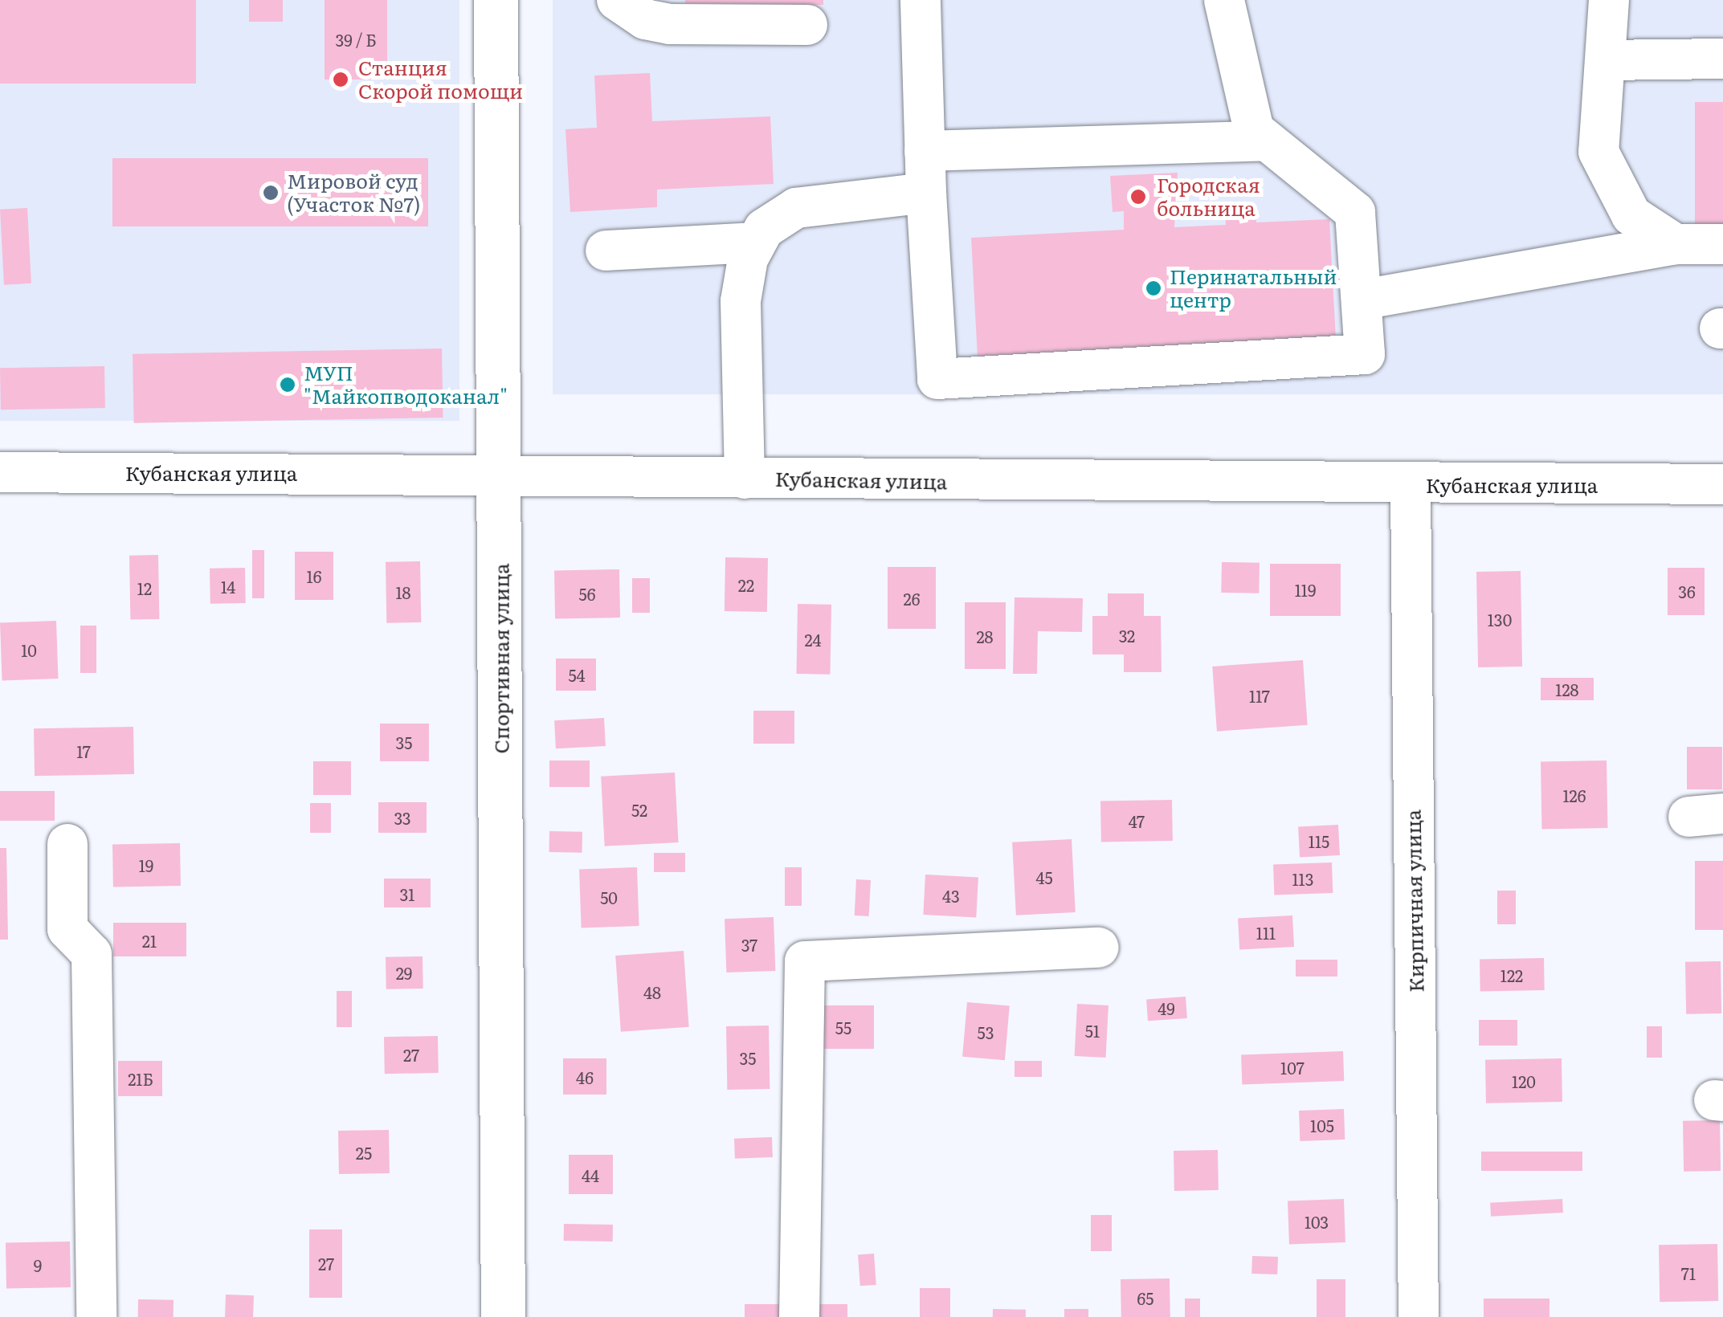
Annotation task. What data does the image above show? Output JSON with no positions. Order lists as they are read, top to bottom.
{
  "streets": {
    "main road": ["Спортивная улица"],
    "street": ["Кубанская улица", "Кирпичная улица"]
  },
  "crossings": [
    ["Кубанская улица", "Спортивная улица"],
    ["Кубанская улица", "Кирпичная улица"]
  ],
  "places": [
    "Станция Скорой помощи",
    "Мировой суд (Участок №7)",
    "Городская больница",
    "Перинатальный центр",
    "МУП \"Майкопводоканал\""
  ],
  "house_numbers": [
    "39 / Б",
    "16",
    "22",
    "14",
    "12",
    "119",
    "36",
    "18",
    "56",
    "26",
    "130",
    "32",
    "28",
    "24",
    "10",
    "54",
    "128",
    "117",
    "35",
    "17",
    "126",
    "52",
    "33",
    "47",
    "115",
    "19",
    "45",
    "113",
    "31",
    "43",
    "50",
    "111",
    "21",
    "37",
    "29",
    "122",
    "48",
    "49",
    "55",
    "51",
    "53",
    "27",
    "35",
    "107",
    "46",
    "21Б",
    "120",
    "105",
    "25",
    "44",
    "103",
    "27",
    "9",
    "71",
    "65"
  ]
}
